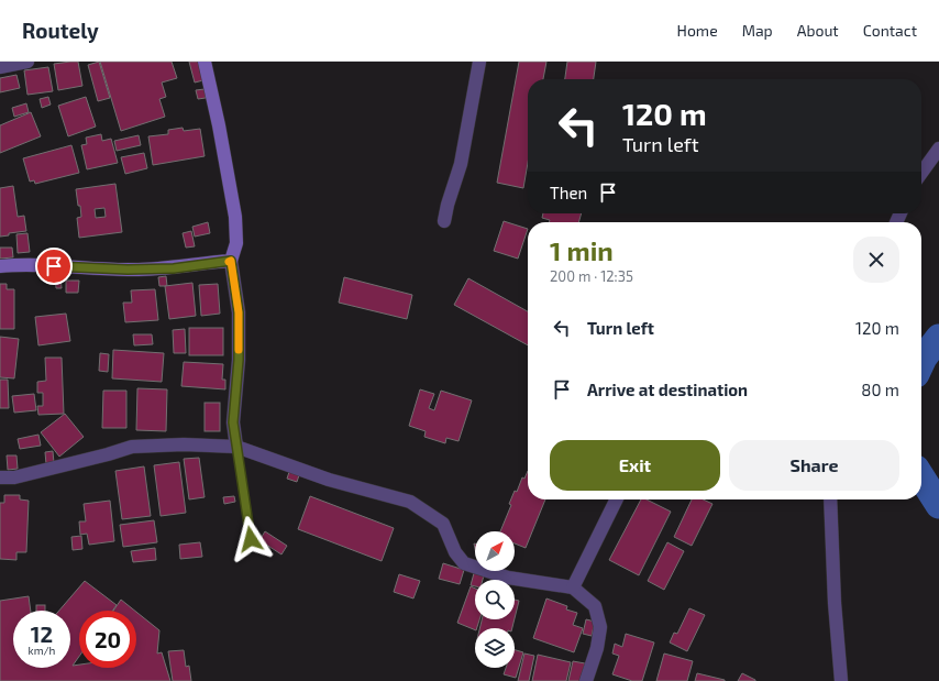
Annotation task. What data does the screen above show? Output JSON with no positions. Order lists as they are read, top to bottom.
{
  "north": "top right",
  "page": {
    "header": "Routely",
    "nav": [
      "Home",
      "Map",
      "About",
      "Contact"
    ],
    "turn": ["120 m", "Turn left"],
    "then": "Then",
    "heading": ["1 min", "200 m · 12:35"],
    "list": [
      {
        "name": "Turn left",
        "value": "120 m"
      },
      {
        "name": "Arrive at destination",
        "value": "80 m"
      }
    ],
    "buttons": ["Exit", "Share"],
    "speed": "12 km/h",
    "limit": "20"
  }
}
